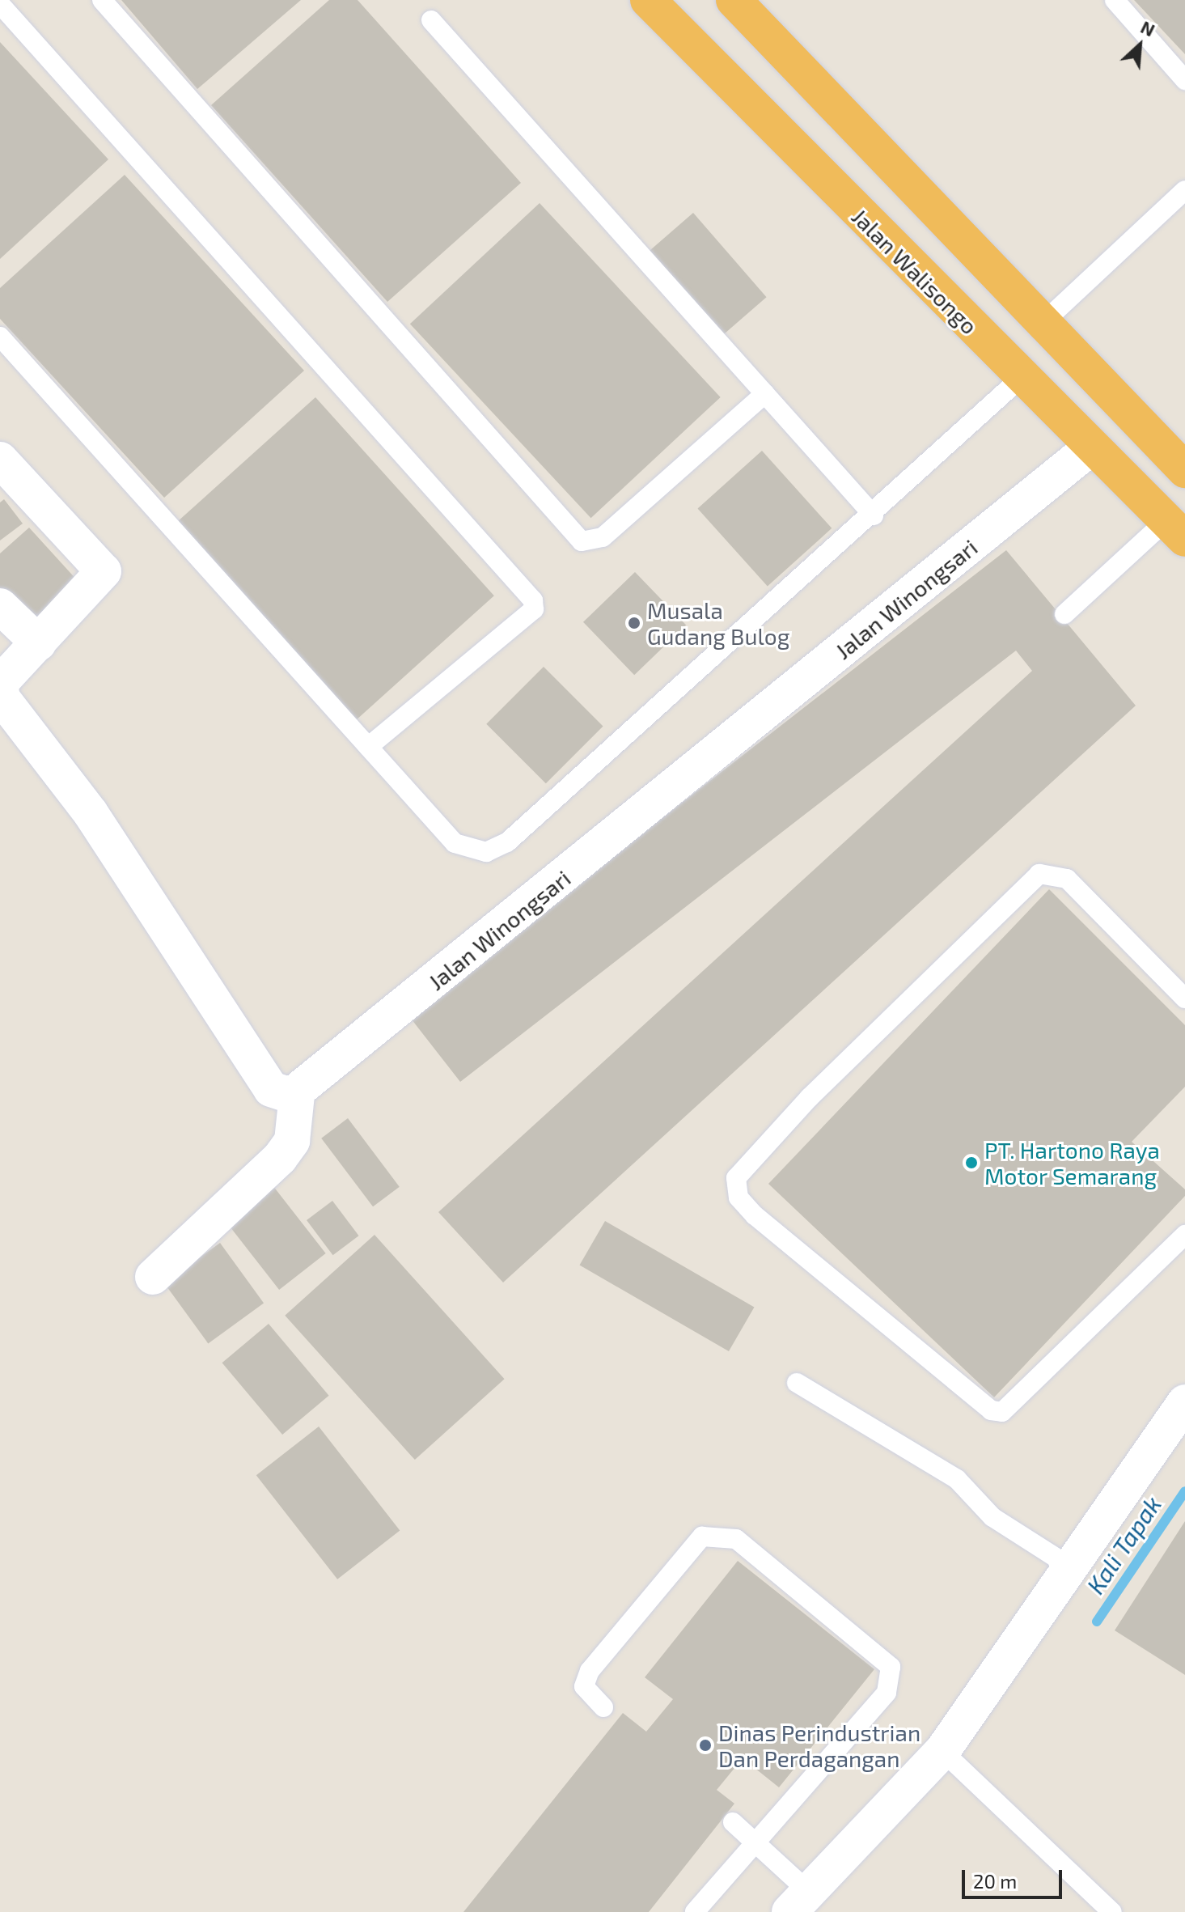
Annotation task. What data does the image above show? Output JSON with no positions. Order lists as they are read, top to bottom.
{
  "streets": {
    "highway": ["Jalan Walisongo"],
    "street": ["Jalan Winongsari"]
  },
  "crossings": [
    ["Jalan Walisongo", "Jalan Winongsari"]
  ],
  "water": ["Kali Tapak"],
  "places": ["Musala Gudang Bulog", "PT. Hartono Raya Motor Semarang", "Dinas Perindustrian Dan Perdagangan"],
  "scale_bar": "20 m",
  "north": "top right"
}
